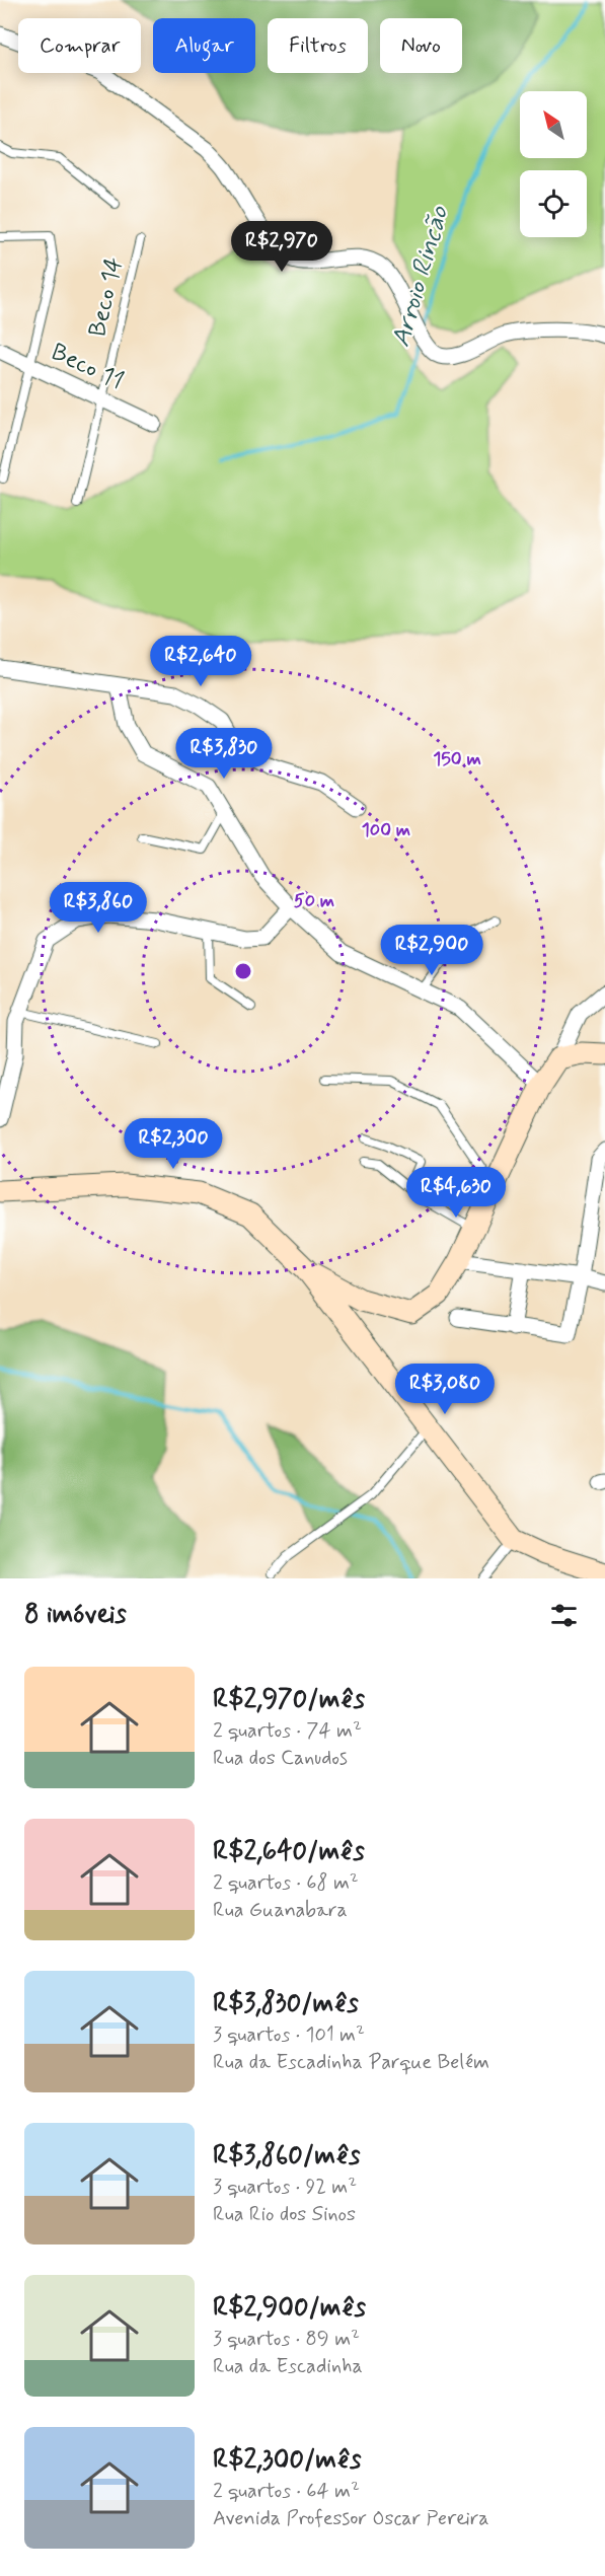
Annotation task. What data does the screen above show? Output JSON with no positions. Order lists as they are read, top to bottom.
{
  "streets": {
    "street": ["Beco 11"],
    "lane": ["Beco 14"]
  },
  "crossings": [
    ["Beco 14", "Beco 11"]
  ],
  "water": ["Arroio Rincão"],
  "north": "top left",
  "page": {
    "chip": [
      "Comprar",
      "Alugar",
      "Filtros",
      "Novo"
    ],
    "price": [
      "R$2,970",
      "R$2,640",
      "R$3,830",
      "R$3,860",
      "R$2,900",
      "R$2,300",
      "R$4,630",
      "R$3,080"
    ],
    "heading": "8 imóveis",
    "list": [
      {
        "name": "R$2,970/mês",
        "note": "2 quartos · 74 m² · Rua dos Canudos"
      },
      {
        "name": "R$2,640/mês",
        "note": "2 quartos · 68 m² · Rua Guanabara"
      },
      {
        "name": "R$3,830/mês",
        "note": "3 quartos · 101 m² · Rua da Escadinha Parque Belém"
      },
      {
        "name": "R$3,860/mês",
        "note": "3 quartos · 92 m² · Rua Rio dos Sinos"
      },
      {
        "name": "R$2,900/mês",
        "note": "3 quartos · 89 m² · Rua da Escadinha"
      },
      {
        "name": "R$2,300/mês",
        "note": "2 quartos · 64 m² · Avenida Professor Oscar Pereira"
      }
    ]
  },
  "rings": ["150 m", "100 m", "50 m"]
}
